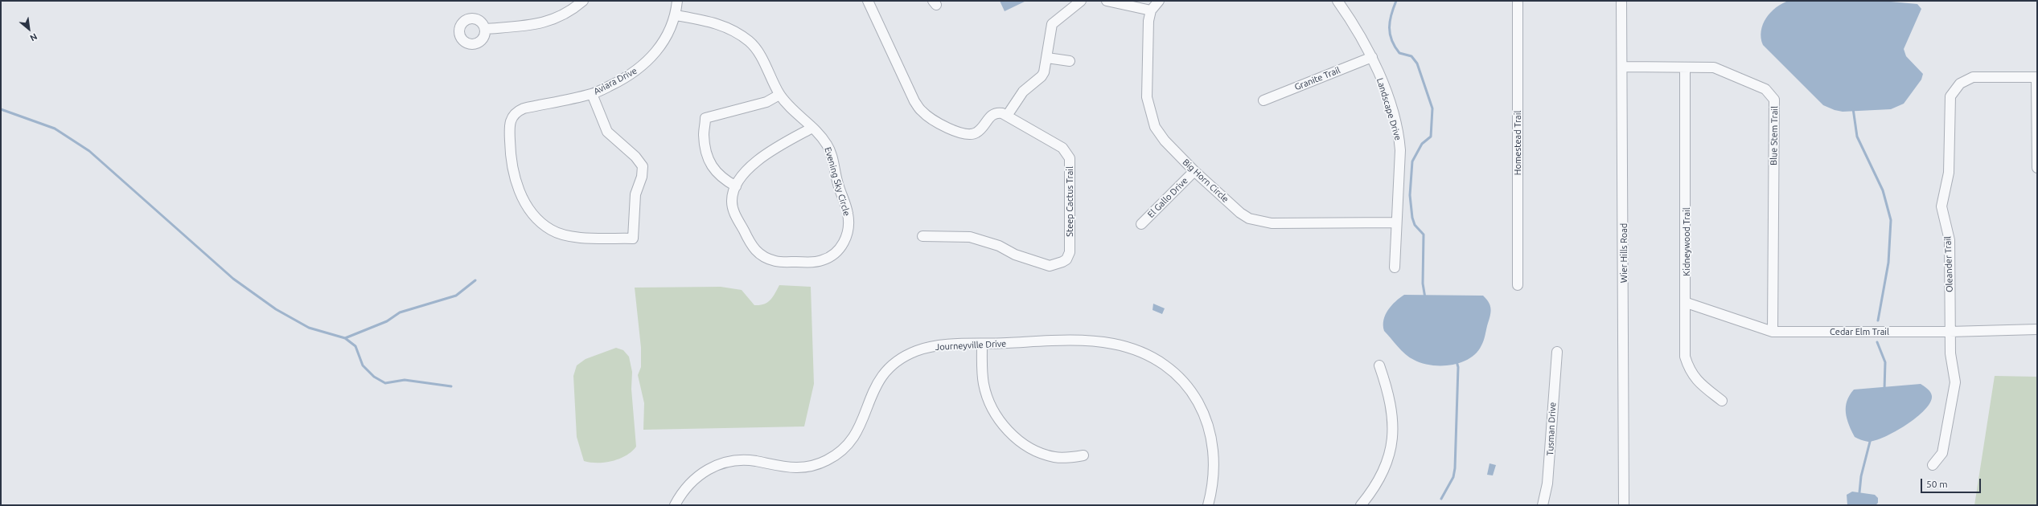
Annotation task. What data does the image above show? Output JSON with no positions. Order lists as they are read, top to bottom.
{
  "streets": {
    "street": [
      "Granite Trail",
      "Aviara Drive",
      "Landscape Drive",
      "Blue Stem Trail",
      "Homestead Trail",
      "Big Horn Circle",
      "Evening Sky Circle",
      "El Gallo Drive",
      "Steep Cactus Trail",
      "Kidneywood Trail",
      "Wier Hills Road",
      "Oleander Trail",
      "Cedar Elm Trail",
      "Journeyville Drive",
      "Tusman Drive"
    ]
  },
  "crossings": [
    ["Granite Trail", "Landscape Drive"],
    ["Aviara Drive", "Evening Sky Circle"],
    ["Landscape Drive", "Big Horn Circle"],
    ["Blue Stem Trail", "Kidneywood Trail"],
    ["Blue Stem Trail", "Wier Hills Road"],
    ["Blue Stem Trail", "Cedar Elm Trail"],
    ["Big Horn Circle", "El Gallo Drive"],
    ["Kidneywood Trail", "Cedar Elm Trail"],
    ["Oleander Trail", "Cedar Elm Trail"]
  ],
  "scale_bar": "50 m",
  "north": "bottom right"
}
